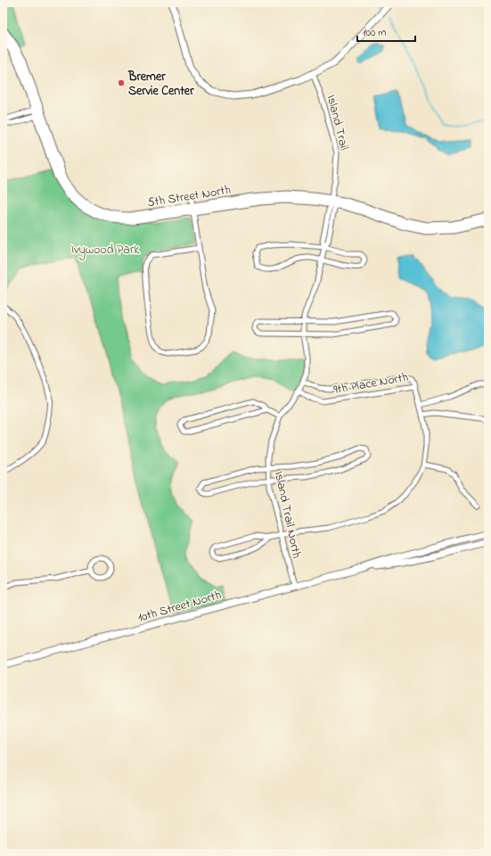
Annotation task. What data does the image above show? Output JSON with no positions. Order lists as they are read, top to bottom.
{
  "streets": {
    "street": [
      "Island Trail",
      "5th Street North",
      "9th Place North",
      "Island Trail North",
      "10th Street North"
    ]
  },
  "crossings": [
    ["Island Trail", "5th Street North"],
    ["Island Trail", "Island Trail North"],
    ["5th Street North", "Island Trail North"],
    ["9th Place North", "Island Trail North"],
    ["Island Trail North", "10th Street North"]
  ],
  "parks": ["Ivywood Park"],
  "places": ["Bremer Servie Center"],
  "scale_bar": "100 m"
}
